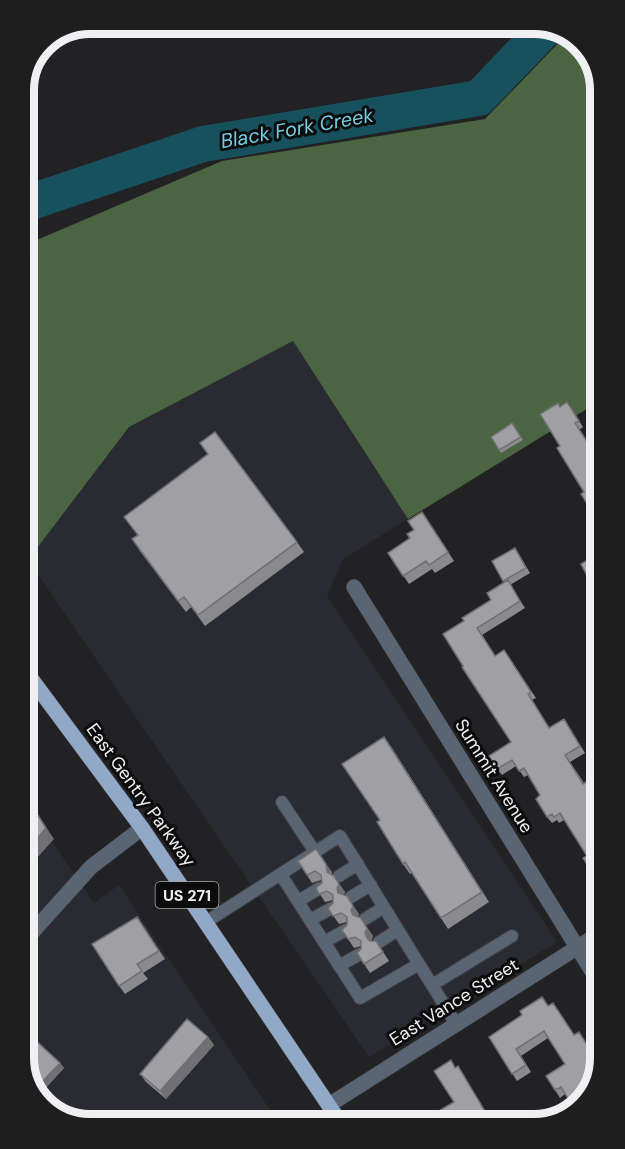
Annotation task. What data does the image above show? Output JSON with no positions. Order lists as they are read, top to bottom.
{
  "streets": {
    "main road": ["East Gentry Parkway", "US 271"],
    "street": ["Summit Avenue", "East Vance Street"]
  },
  "crossings": [
    ["Summit Avenue", "East Vance Street"],
    ["East Gentry Parkway", "East Vance Street"]
  ],
  "water": ["Black Fork Creek"]
}
